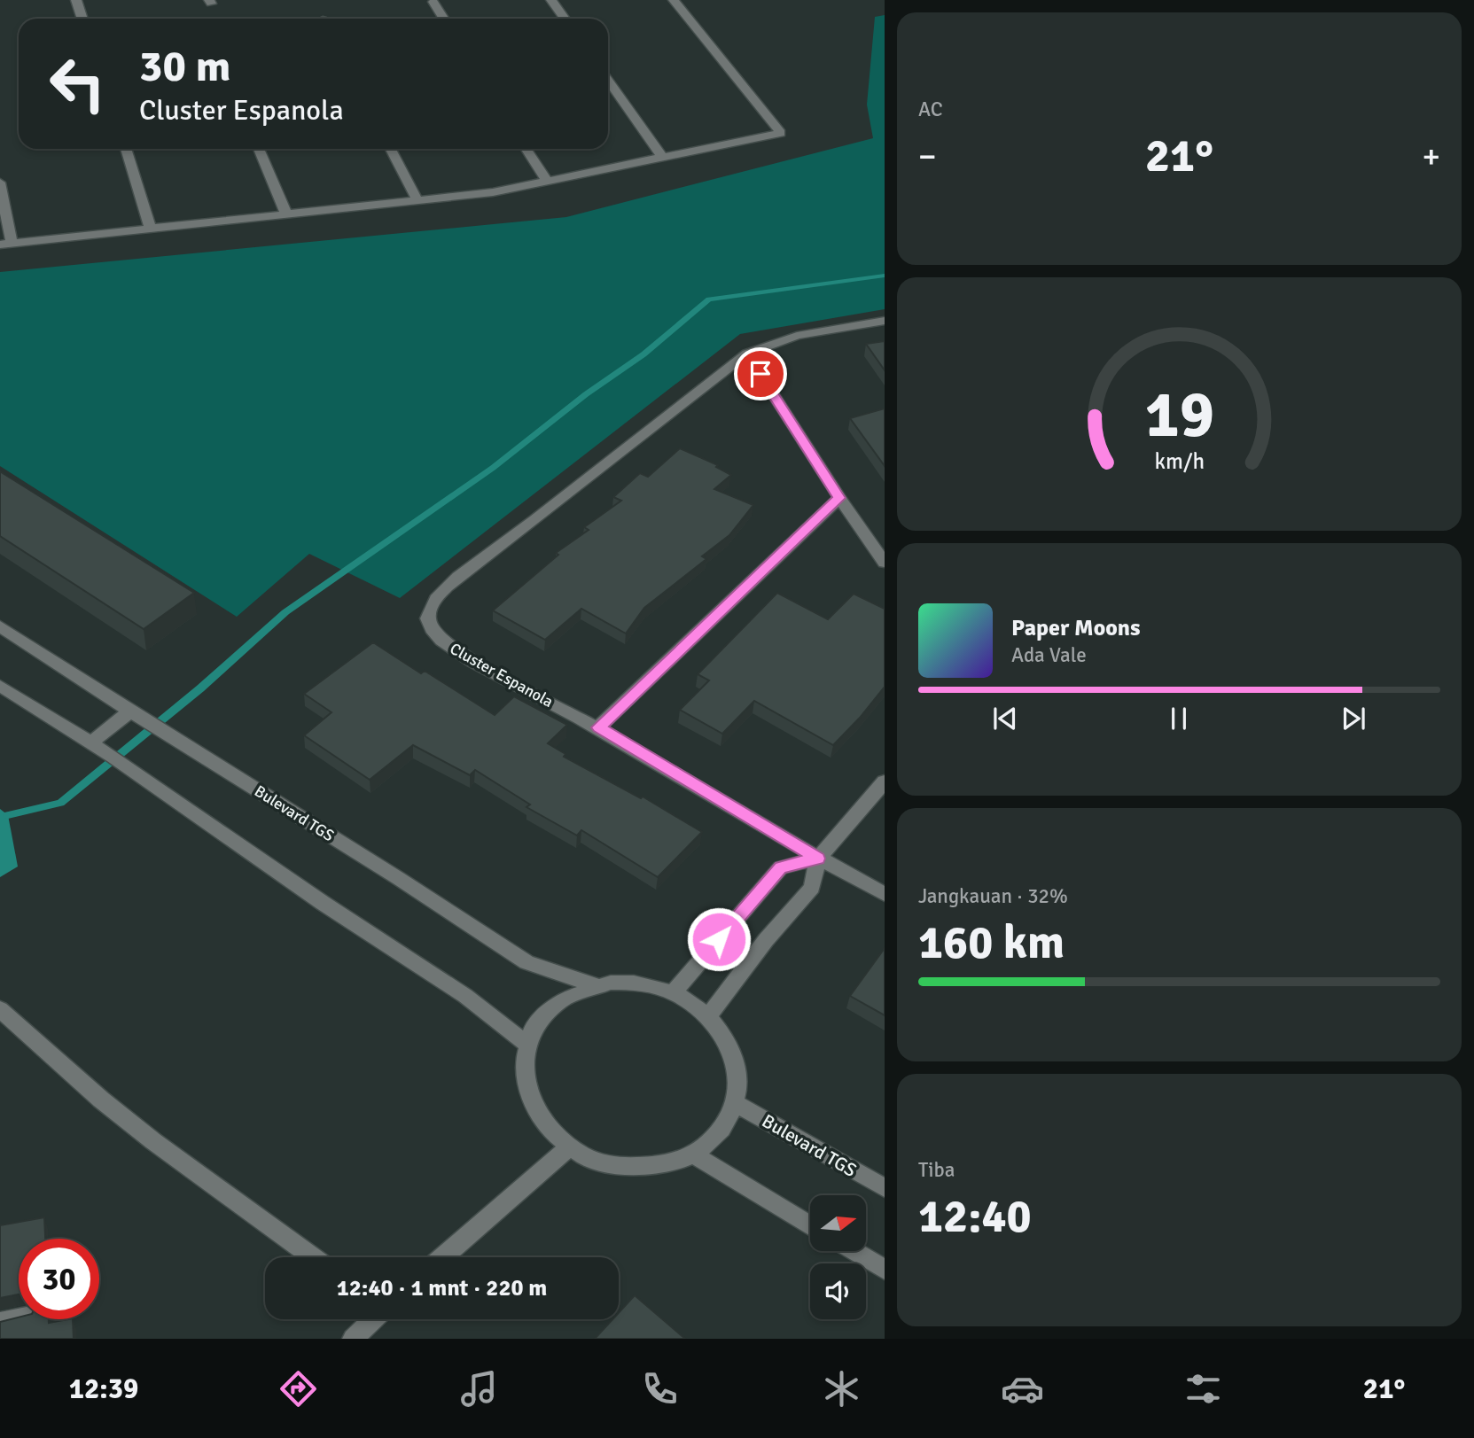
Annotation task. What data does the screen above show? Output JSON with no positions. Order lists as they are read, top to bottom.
{
  "streets": {
    "street": ["Cluster Espanola", "Bulevard TGS"]
  },
  "north": "right",
  "page": {
    "tile": [
      "AC",
      ["Jangkauan · 32%", "160 km"],
      ["Tiba", "12:40"]
    ],
    "turn": ["30 m", "Cluster Espanola"],
    "heat": ["−", "21°", "+"],
    "song": ["Paper Moons", "Ada Vale"],
    "limit": "30",
    "trip": "12:40 · 1 mnt · 220 m",
    "tabs": ["12:39", "21°"],
    "gauge": ["19", "km/h"]
  }
}
